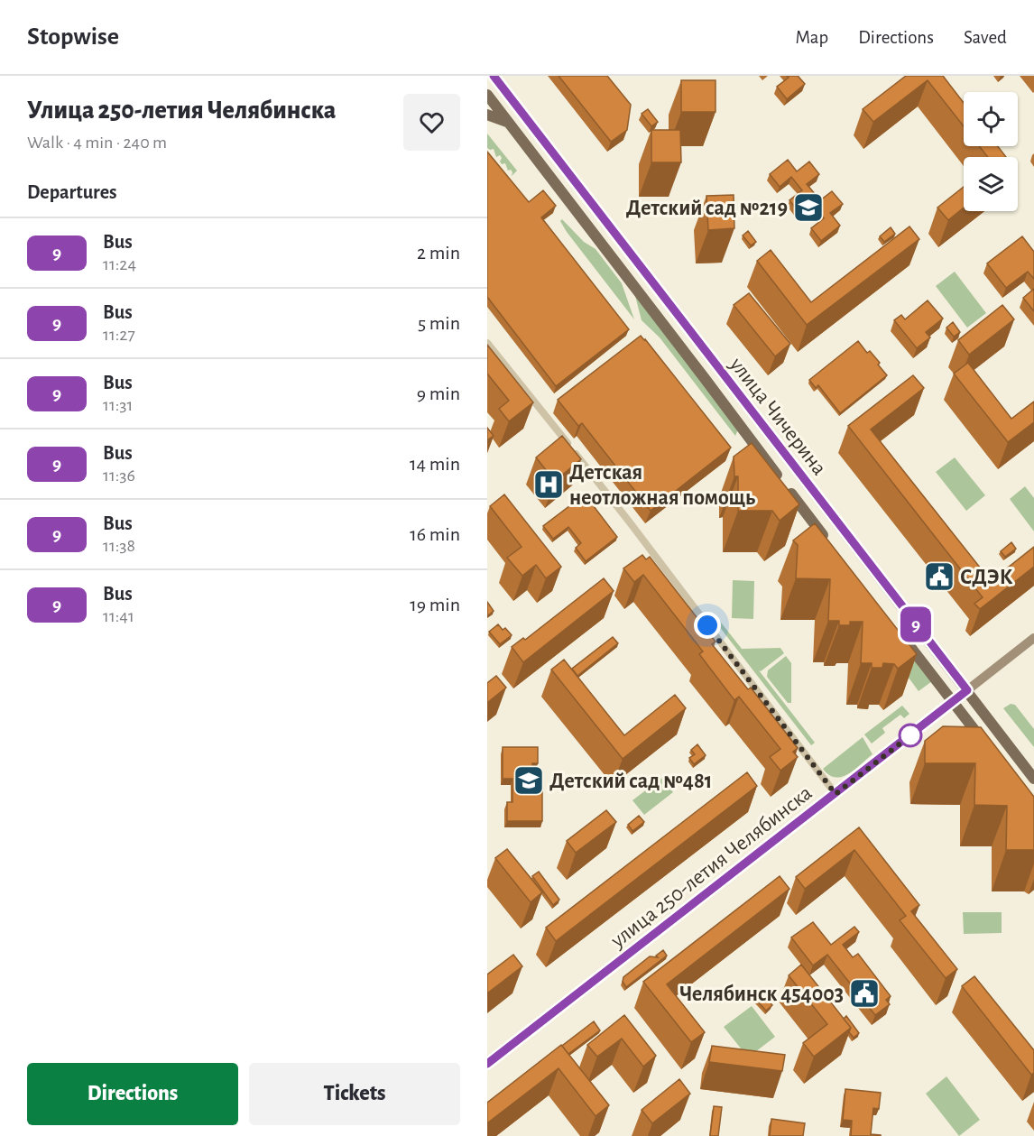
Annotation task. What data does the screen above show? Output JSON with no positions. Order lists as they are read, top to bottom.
{
  "streets": {
    "main road": ["улица Чичерина", "улица 250-летия Челябинска"]
  },
  "crossings": [
    ["улица Чичерина", "улица 250-летия Челябинска"]
  ],
  "places": {
    "school or university": ["Детский сад №219", "Детский сад №481"],
    "hospital": ["Детская неотложная помощь"],
    "public building": ["СДЭК", "Челябинск 454003"]
  },
  "lines": ["bus line 9"],
  "page": {
    "header": "Stopwise",
    "nav": ["Map", "Directions", "Saved"],
    "heading": [
      ["Улица 250-летия Челябинска", "Walk · 4 min · 240 m"],
      "Departures"
    ],
    "on_map": "9",
    "list": [
      {
        "mark": "9",
        "name": "Bus",
        "note": "11:24",
        "value": "2 min"
      },
      {
        "mark": "9",
        "name": "Bus",
        "note": "11:27",
        "value": "5 min"
      },
      {
        "mark": "9",
        "name": "Bus",
        "note": "11:31",
        "value": "9 min"
      },
      {
        "mark": "9",
        "name": "Bus",
        "note": "11:36",
        "value": "14 min"
      },
      {
        "mark": "9",
        "name": "Bus",
        "note": "11:38",
        "value": "16 min"
      },
      {
        "mark": "9",
        "name": "Bus",
        "note": "11:41",
        "value": "19 min"
      }
    ],
    "buttons": ["Directions", "Tickets"]
  }
}
